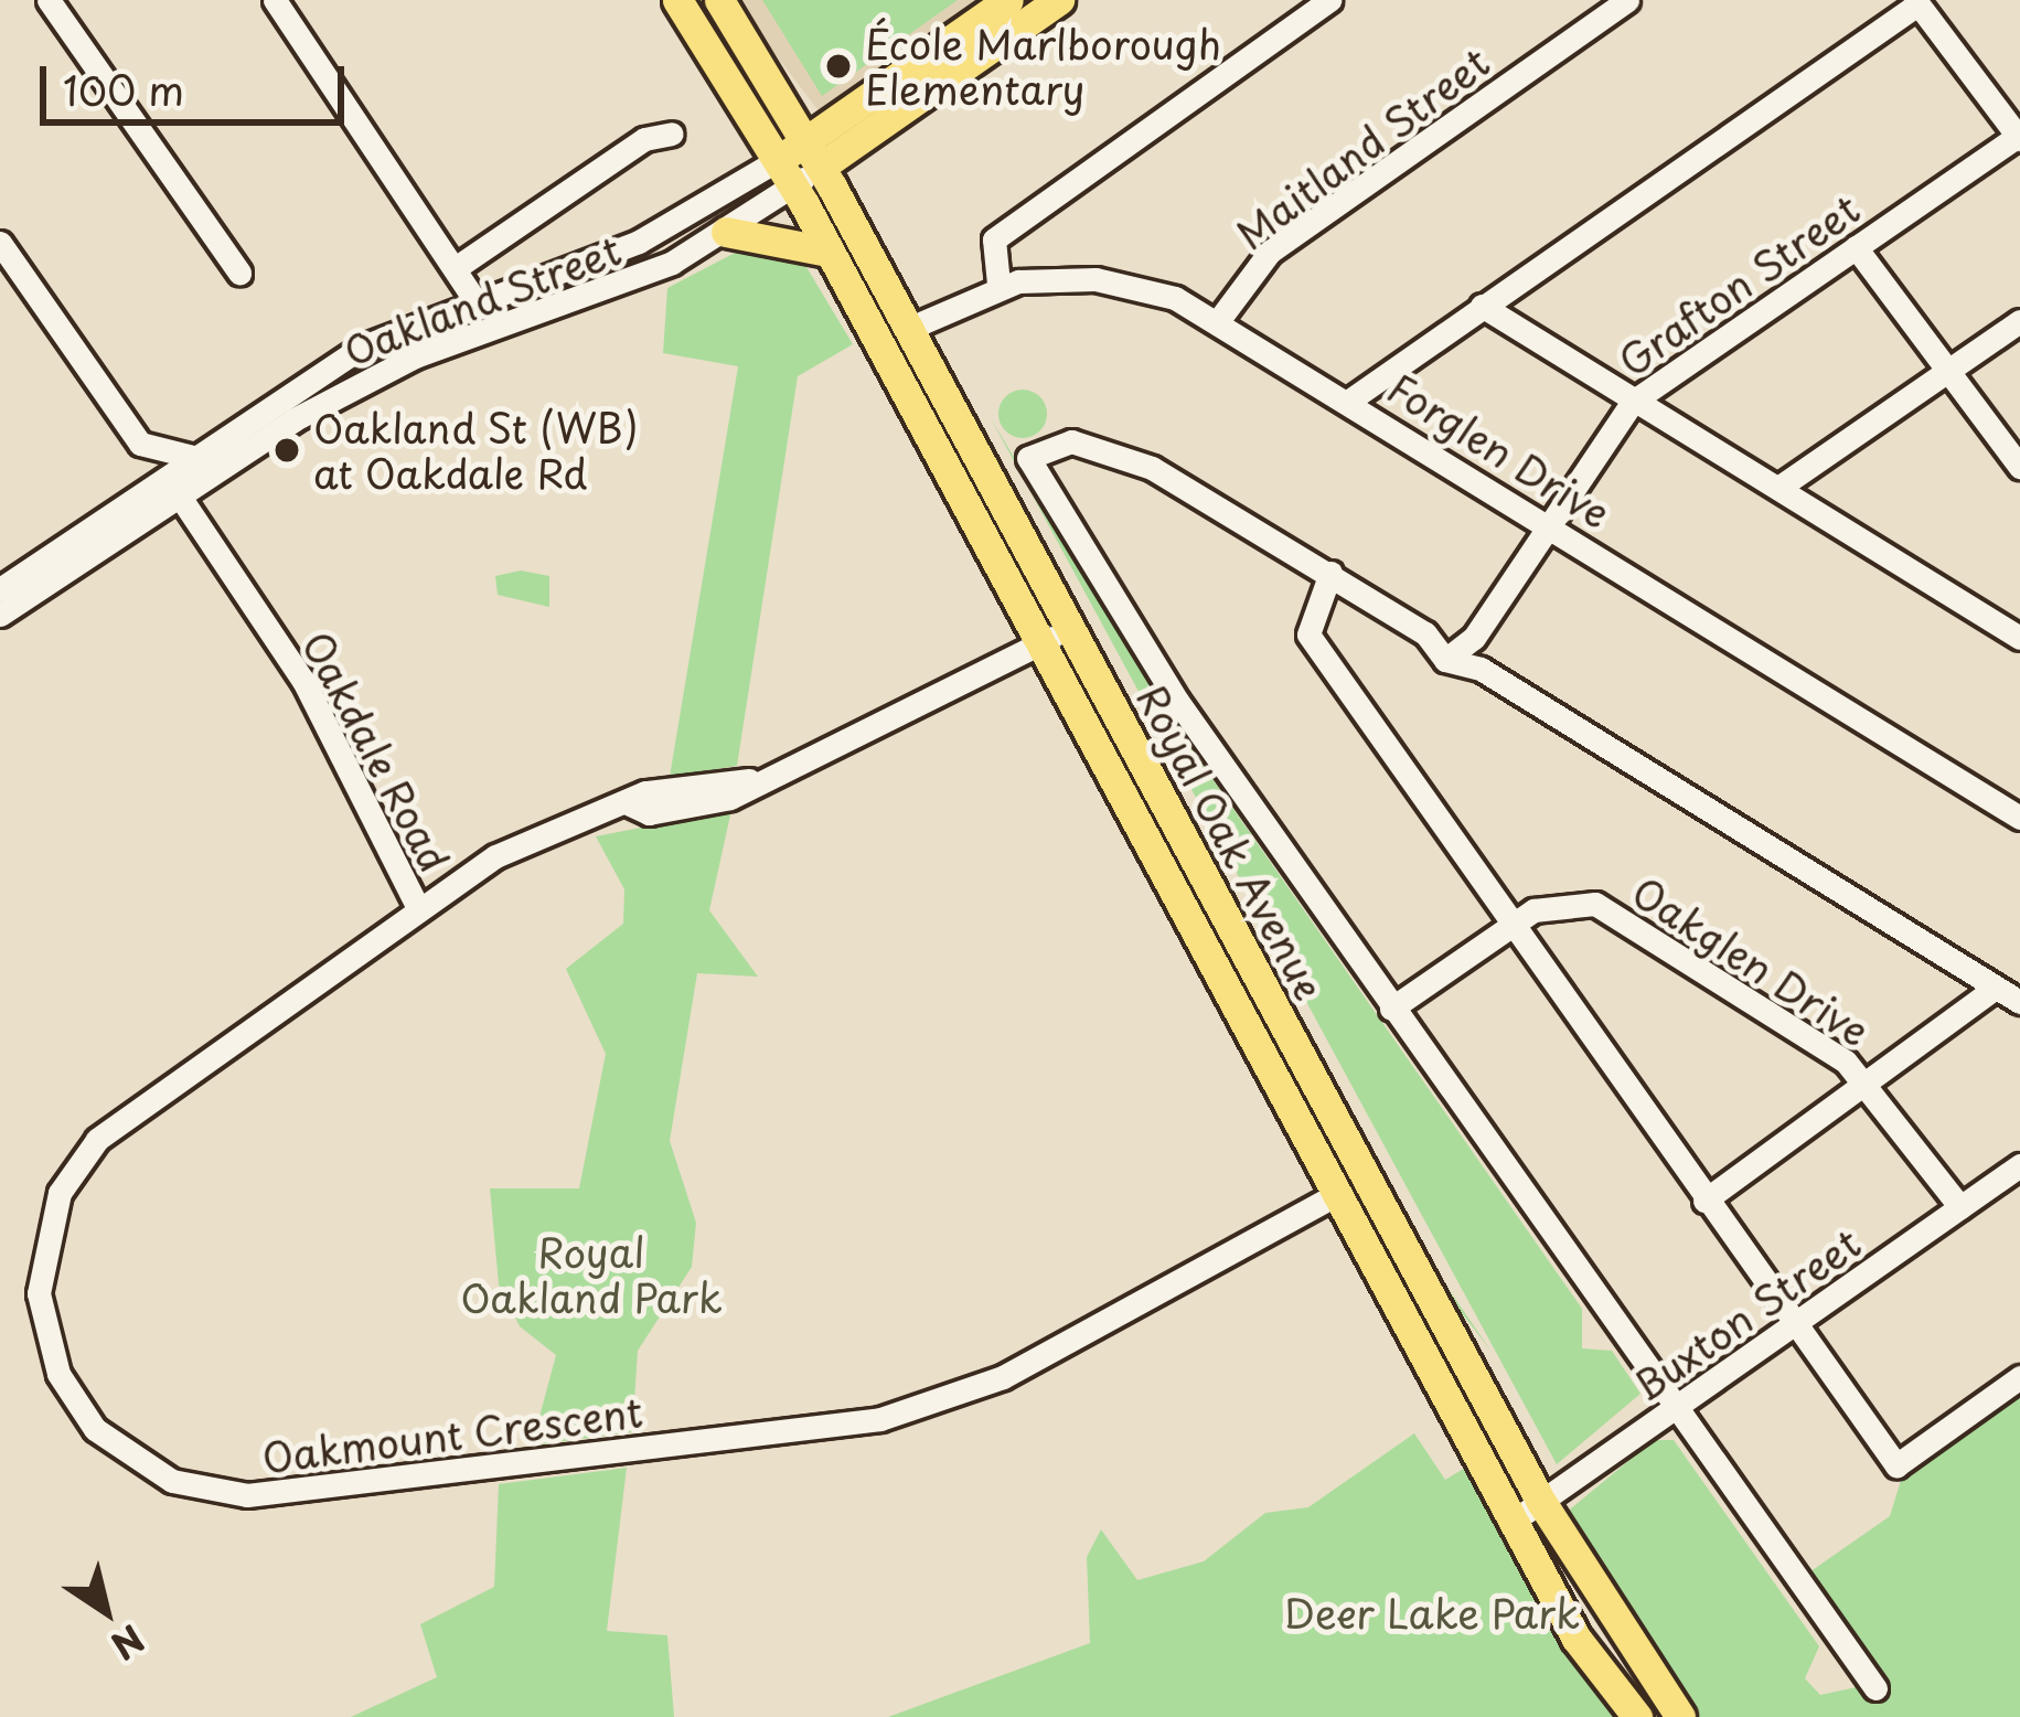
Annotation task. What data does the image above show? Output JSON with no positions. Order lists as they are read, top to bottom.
{
  "streets": {
    "main road": ["Royal Oak Avenue"],
    "street": [
      "Maitland Street",
      "Grafton Street",
      "Oakland Street",
      "Forglen Drive",
      "Oakdale Road",
      "Oakglen Drive",
      "Buxton Street",
      "Oakmount Crescent"
    ]
  },
  "crossings": [
    ["Maitland Street", "Forglen Drive"],
    ["Grafton Street", "Forglen Drive"],
    ["Oakland Street", "Oakdale Road"],
    ["Oakland Street", "Royal Oak Avenue"],
    ["Forglen Drive", "Royal Oak Avenue"],
    ["Oakdale Road", "Oakmount Crescent"],
    ["Royal Oak Avenue", "Oakglen Drive"],
    ["Royal Oak Avenue", "Buxton Street"],
    ["Royal Oak Avenue", "Oakmount Crescent"],
    ["Oakglen Drive", "Buxton Street"]
  ],
  "parks": ["Royal Oakland Park", "Deer Lake Park"],
  "places": ["École Marlborough Elementary", "Oakland St (WB) at Oakdale Rd"],
  "scale_bar": "100 m",
  "north": "bottom right"
}
